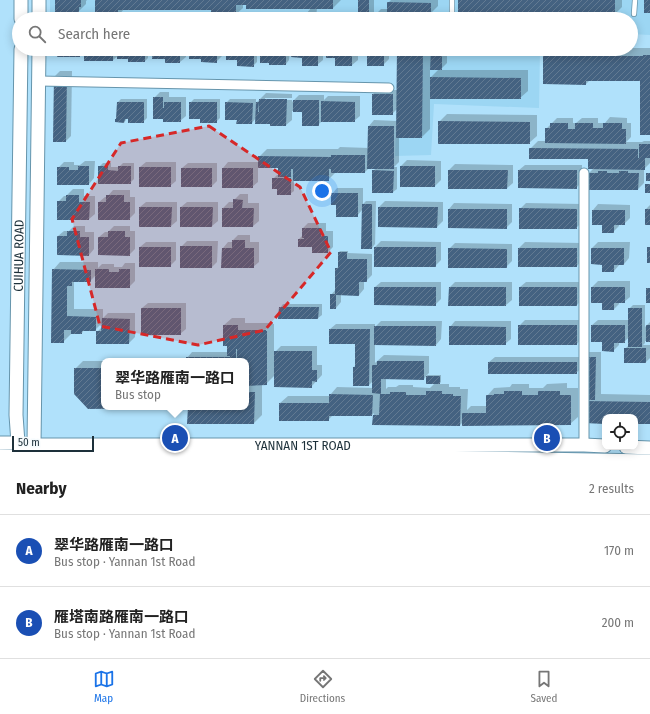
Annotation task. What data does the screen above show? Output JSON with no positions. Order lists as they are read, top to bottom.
{
  "streets": {
    "main road": ["CUIHUA ROAD", "YANNAN 1ST ROAD"]
  },
  "crossings": [
    ["CUIHUA ROAD", "YANNAN 1ST ROAD"]
  ],
  "scale_bar": "50 m",
  "page": {
    "search": "Search here",
    "popup": ["翠华路雁南一路口", "Bus stop"],
    "pins": ["A", "B"],
    "scale": "50 m",
    "heading": ["Nearby", "2 results"],
    "list": [
      {
        "mark": "A",
        "name": "翠华路雁南一路口",
        "note": "Bus stop · Yannan 1st Road",
        "value": "170 m"
      },
      {
        "mark": "B",
        "name": "雁塔南路雁南一路口",
        "note": "Bus stop · Yannan 1st Road",
        "value": "200 m"
      }
    ],
    "nav": ["Map", "Directions", "Saved"]
  }
}
